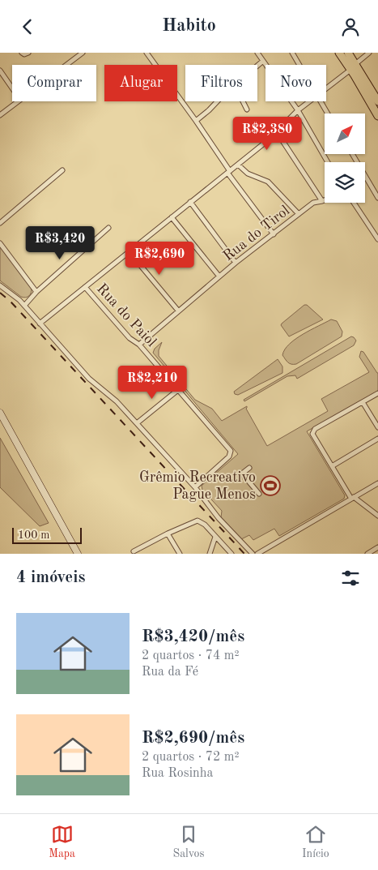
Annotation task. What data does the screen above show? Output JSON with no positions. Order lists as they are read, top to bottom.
{
  "streets": {
    "street": ["Rua do Tirol", "Rua do Paiol"]
  },
  "crossings": [
    ["Rua do Tirol", "Rua do Paiol"]
  ],
  "places": {
    "sports": ["Grêmio Recreativo Pague Menos"]
  },
  "scale_bar": "100 m",
  "north": "top right",
  "page": {
    "header": "Habito",
    "chip": [
      "Comprar",
      "Alugar",
      "Filtros",
      "Novo"
    ],
    "price": [
      "R$2,380",
      "R$3,420",
      "R$2,690",
      "R$2,210"
    ],
    "scale": "100 m",
    "heading": "4 imóveis",
    "list": [
      {
        "name": "R$3,420/mês",
        "note": "2 quartos · 74 m² · Rua da Fé"
      },
      {
        "name": "R$2,690/mês",
        "note": "2 quartos · 72 m² · Rua Rosinha"
      }
    ],
    "tabs": ["Mapa", "Salvos", "Início"]
  }
}
